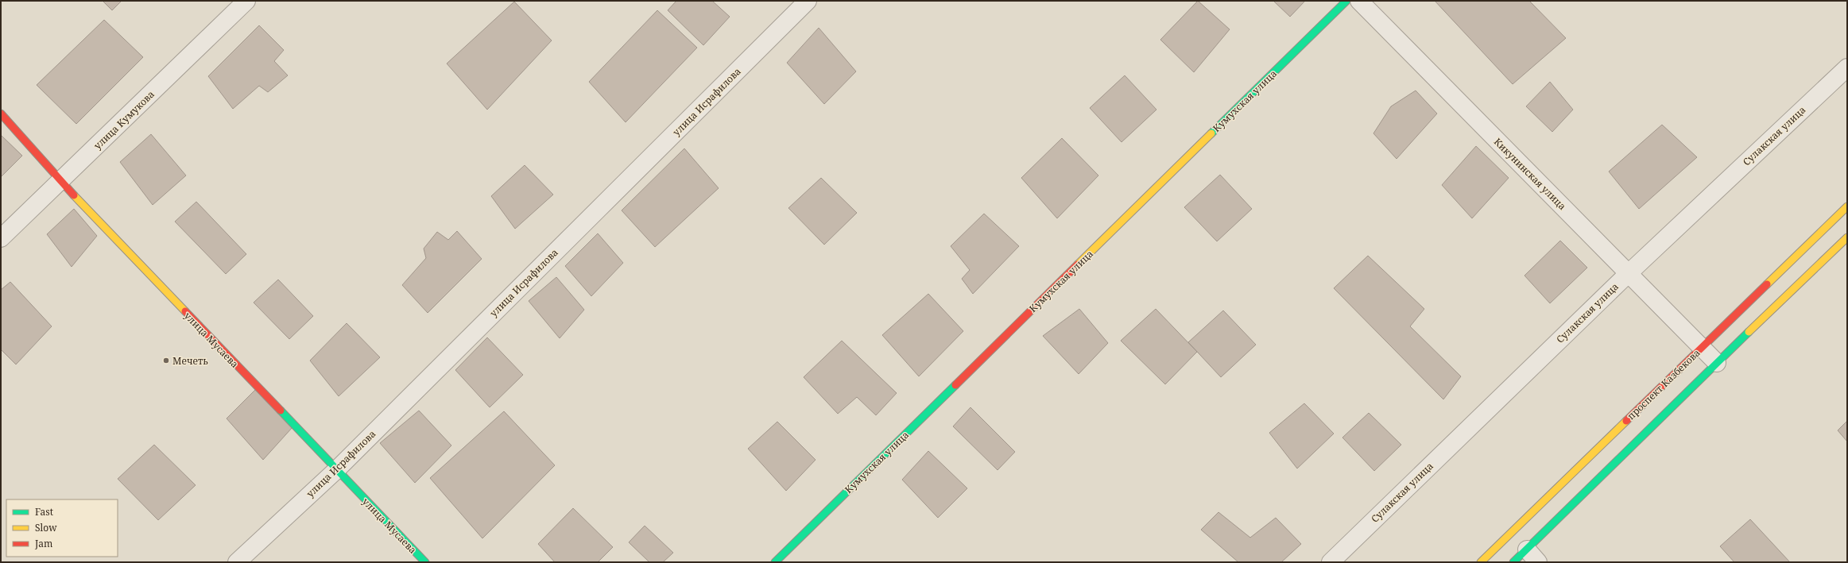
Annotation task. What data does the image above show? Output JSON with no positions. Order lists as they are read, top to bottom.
{
  "streets": {
    "main road": ["Кумухская улица", "улица Мусаева", "проспект Казбекова"],
    "street": [
      "улица Исрафилова",
      "улица Кумукова",
      "Сулакская улица",
      "Кикунинская улица"
    ]
  },
  "crossings": [
    ["улица Исрафилова", "улица Мусаева"],
    ["улица Кумукова", "улица Мусаева"],
    ["Сулакская улица", "Кикунинская улица"],
    ["Кикунинская улица", "проспект Казбекова"]
  ],
  "places": ["Мечеть"],
  "legend": ["Fast", "Slow", "Jam"]
}
